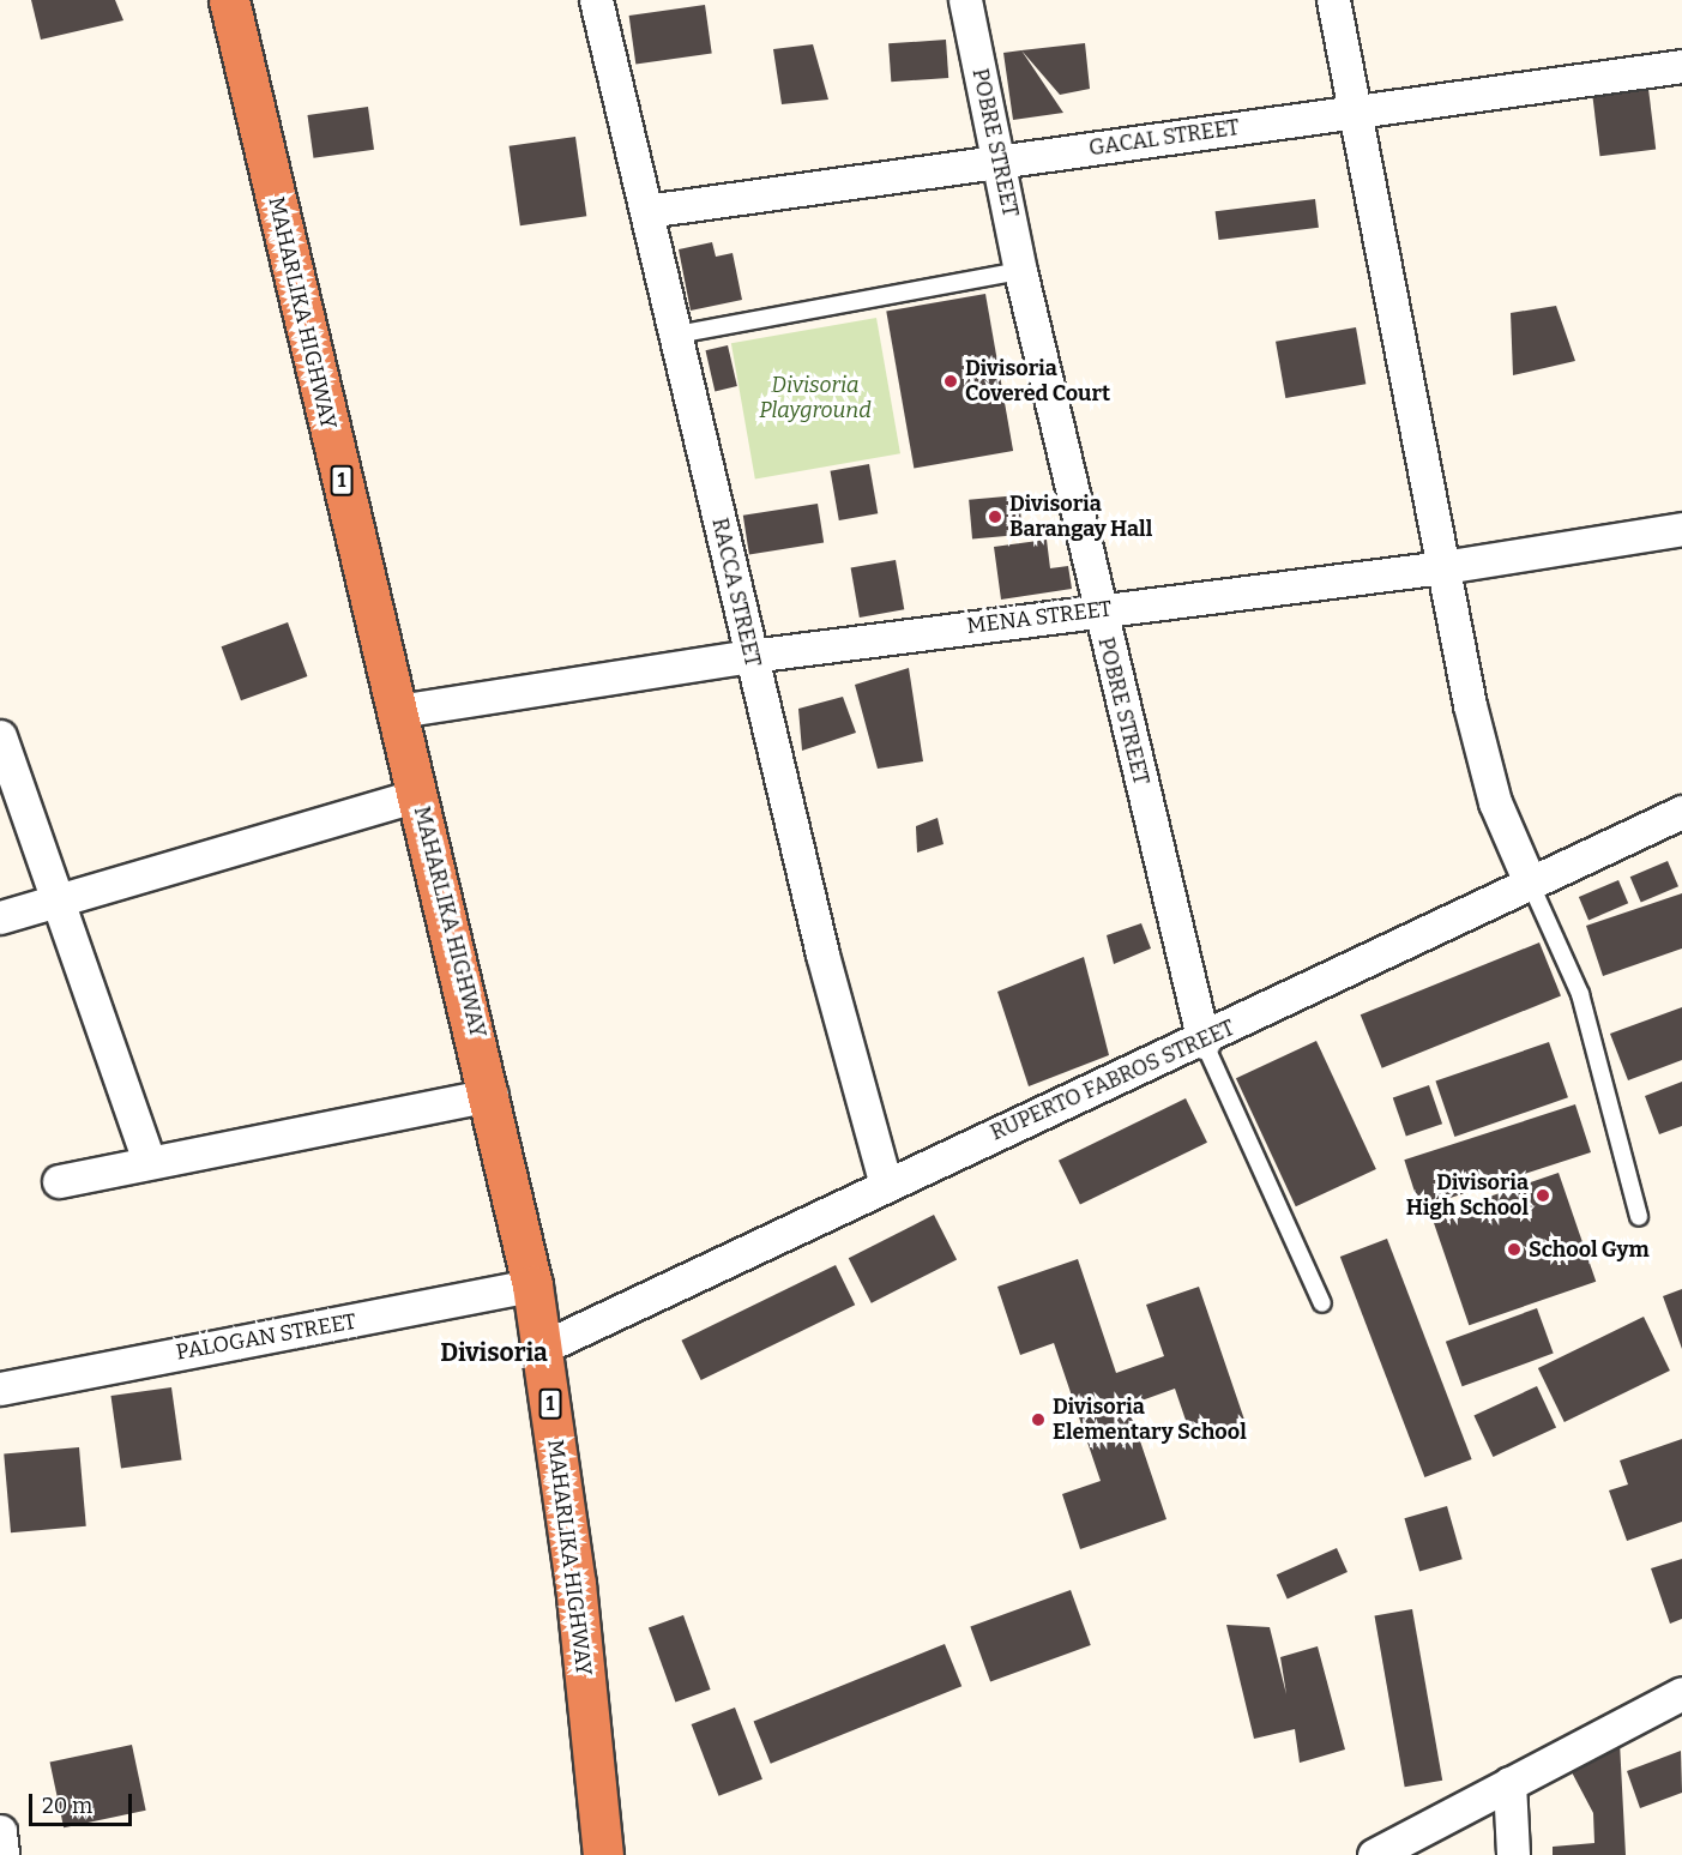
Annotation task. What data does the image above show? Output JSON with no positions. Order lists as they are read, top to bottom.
{
  "streets": {
    "highway": ["MAHARLIKA HIGHWAY", "1"],
    "street": [
      "GACAL STREET",
      "POBRE STREET",
      "RACCA STREET",
      "MENA STREET",
      "RUPERTO FABROS STREET",
      "PALOGAN STREET"
    ]
  },
  "crossings": [
    ["GACAL STREET", "POBRE STREET"],
    ["GACAL STREET", "RACCA STREET"],
    ["POBRE STREET", "MENA STREET"],
    ["POBRE STREET", "RUPERTO FABROS STREET"],
    ["MAHARLIKA HIGHWAY", "MENA STREET"],
    ["MAHARLIKA HIGHWAY", "RUPERTO FABROS STREET"],
    ["MAHARLIKA HIGHWAY", "PALOGAN STREET"],
    ["RACCA STREET", "MENA STREET"],
    ["RACCA STREET", "RUPERTO FABROS STREET"]
  ],
  "districts": ["Divisoria"],
  "parks": ["Divisoria Playground"],
  "places": [
    "Divisoria Covered Court",
    "Divisoria Barangay Hall",
    "Divisoria High School",
    "School Gym",
    "Divisoria Elementary School"
  ],
  "scale_bar": "20 m"
}
